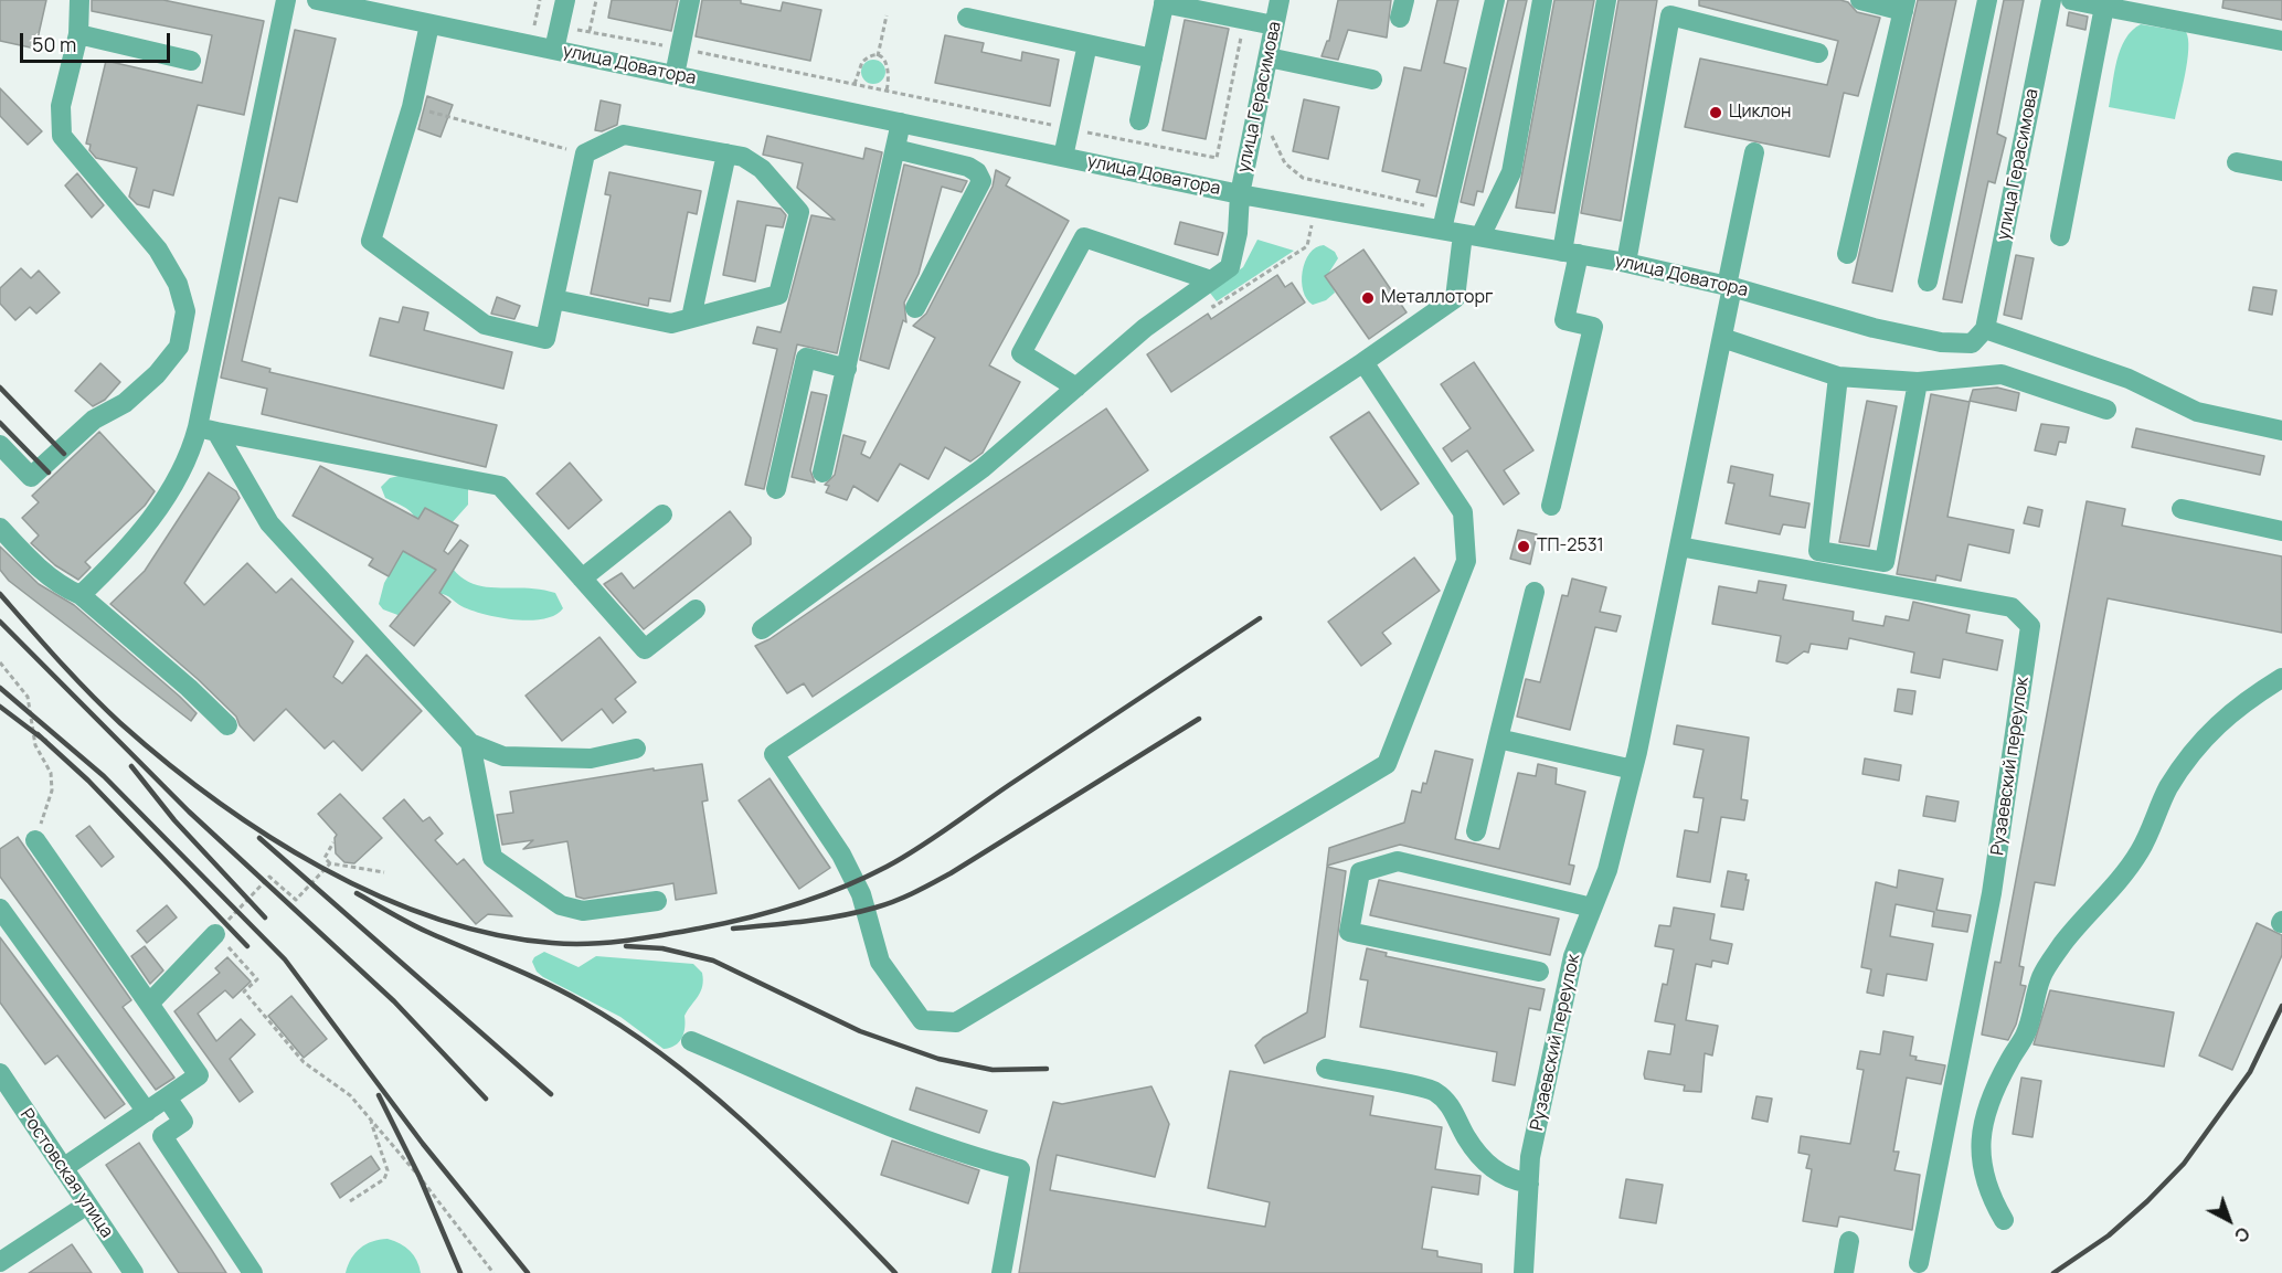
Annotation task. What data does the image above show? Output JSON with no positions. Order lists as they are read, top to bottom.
{
  "streets": {
    "street": [
      "улица Доватора",
      "улица Герасимова",
      "Рузаевский переулок",
      "Ростовская улица"
    ]
  },
  "crossings": [
    ["улица Доватора", "улица Герасимова"],
    ["улица Доватора", "Рузаевский переулок"]
  ],
  "places": ["Циклон", "Металлоторг", "ТП-2531"],
  "scale_bar": "50 m",
  "north": "bottom right"
}
